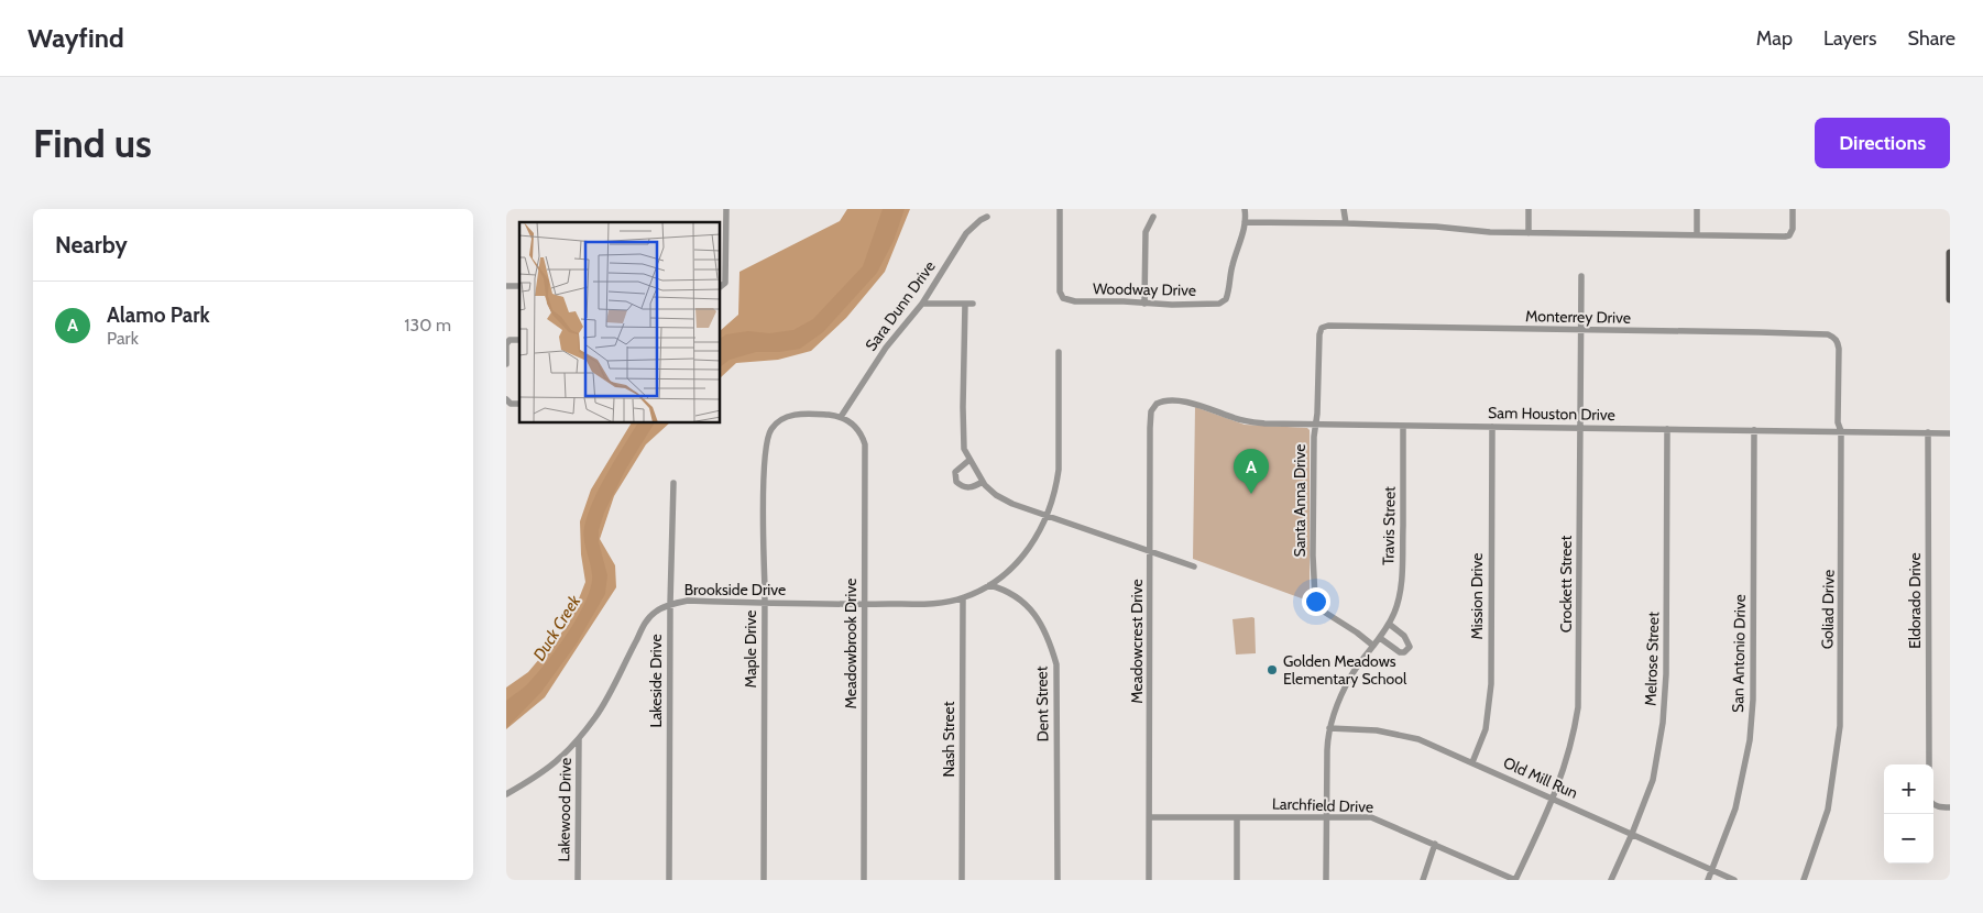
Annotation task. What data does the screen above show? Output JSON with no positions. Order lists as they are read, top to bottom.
{
  "streets": {
    "street": [
      "Woodway Drive",
      "Sara Dunn Drive",
      "Monterrey Drive",
      "Sam Houston Drive",
      "Santa Anna Drive",
      "Travis Street",
      "Crockett Street",
      "Brookside Drive",
      "Mission Drive",
      "Eldorado Drive",
      "Goliad Drive",
      "Meadowcrest Drive",
      "Meadowbrook Drive",
      "Maple Drive",
      "San Antonio Drive",
      "Melrose Street",
      "Lakeside Drive",
      "Dent Street",
      "Nash Street",
      "Old Mill Run",
      "Larchfield Drive",
      "Lakewood Drive"
    ]
  },
  "crossings": [
    ["Sara Dunn Drive", "Meadowbrook Drive"],
    ["Sara Dunn Drive", "Maple Drive"],
    ["Monterrey Drive", "Santa Anna Drive"],
    ["Monterrey Drive", "Crockett Street"],
    ["Monterrey Drive", "Goliad Drive"],
    ["Sam Houston Drive", "Santa Anna Drive"],
    ["Sam Houston Drive", "Travis Street"],
    ["Sam Houston Drive", "Crockett Street"],
    ["Sam Houston Drive", "Mission Drive"],
    ["Sam Houston Drive", "Eldorado Drive"],
    ["Sam Houston Drive", "Goliad Drive"],
    ["Sam Houston Drive", "Meadowcrest Drive"],
    ["Sam Houston Drive", "San Antonio Drive"],
    ["Sam Houston Drive", "Melrose Street"],
    ["Santa Anna Drive", "Travis Street"],
    ["Travis Street", "Old Mill Run"],
    ["Travis Street", "Larchfield Drive"],
    ["Crockett Street", "Old Mill Run"],
    ["Crockett Street", "Larchfield Drive"],
    ["Brookside Drive", "Meadowbrook Drive"],
    ["Brookside Drive", "Maple Drive"],
    ["Brookside Drive", "Lakeside Drive"],
    ["Brookside Drive", "Dent Street"],
    ["Brookside Drive", "Nash Street"],
    ["Brookside Drive", "Lakewood Drive"],
    ["Mission Drive", "Old Mill Run"],
    ["Meadowcrest Drive", "Larchfield Drive"],
    ["Meadowbrook Drive", "Maple Drive"],
    ["San Antonio Drive", "Old Mill Run"],
    ["Melrose Street", "Old Mill Run"]
  ],
  "water": ["Duck Creek"],
  "places": ["Golden Meadows Elementary School"],
  "page": {
    "header": "Wayfind",
    "nav": ["Map", "Layers", "Share"],
    "buttons": "Directions",
    "title": "Find us",
    "heading": "Nearby",
    "list": [
      {
        "mark": "A",
        "name": "Alamo Park",
        "note": "Park",
        "value": "130 m"
      }
    ],
    "pins": "A",
    "map_buttons": ["+", "−"]
  }
}
